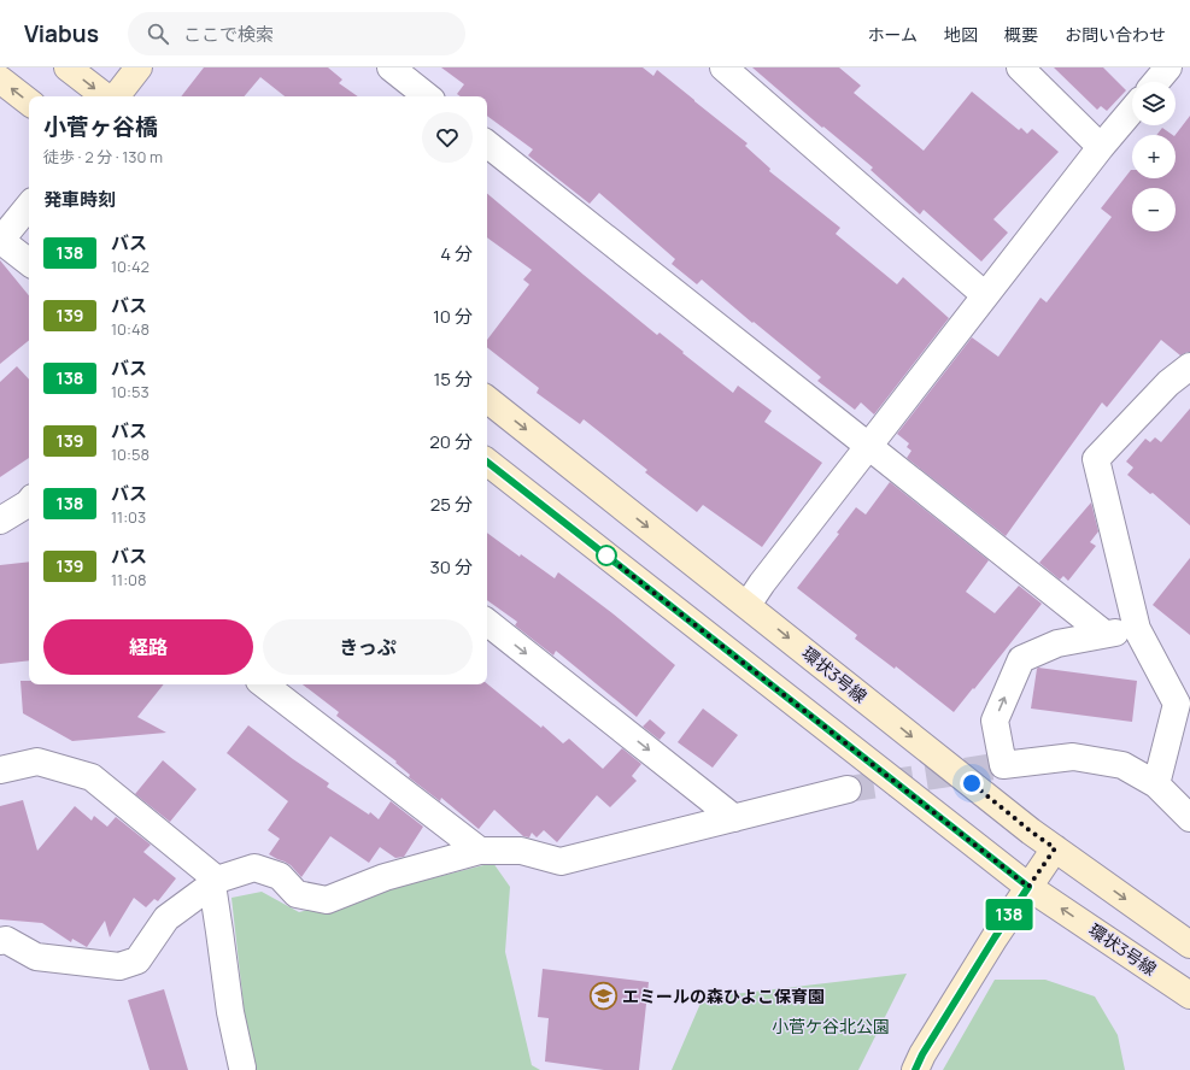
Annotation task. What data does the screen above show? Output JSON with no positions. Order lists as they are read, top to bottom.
{
  "streets": {
    "street": ["環状3号線"]
  },
  "parks": ["小菅ケ谷北公園"],
  "places": {
    "school or university": ["エミールの森ひよこ保育園"]
  },
  "lines": ["bus line 138"],
  "page": {
    "header": "Viabus",
    "search": "ここで検索",
    "nav": [
      "ホーム",
      "地図",
      "概要",
      "お問い合わせ"
    ],
    "on_map": "138",
    "map_buttons": ["+", "−"],
    "heading": [
      ["小菅ヶ谷橋", "徒歩 · 2 分 · 130 m"],
      "発車時刻"
    ],
    "list": [
      {
        "mark": "138",
        "name": "バス",
        "note": "10:42",
        "value": "4 分"
      },
      {
        "mark": "139",
        "name": "バス",
        "note": "10:48",
        "value": "10 分"
      },
      {
        "mark": "138",
        "name": "バス",
        "note": "10:53",
        "value": "15 分"
      },
      {
        "mark": "139",
        "name": "バス",
        "note": "10:58",
        "value": "20 分"
      },
      {
        "mark": "138",
        "name": "バス",
        "note": "11:03",
        "value": "25 分"
      },
      {
        "mark": "139",
        "name": "バス",
        "note": "11:08",
        "value": "30 分"
      }
    ],
    "buttons": ["経路", "きっぷ"]
  }
}
